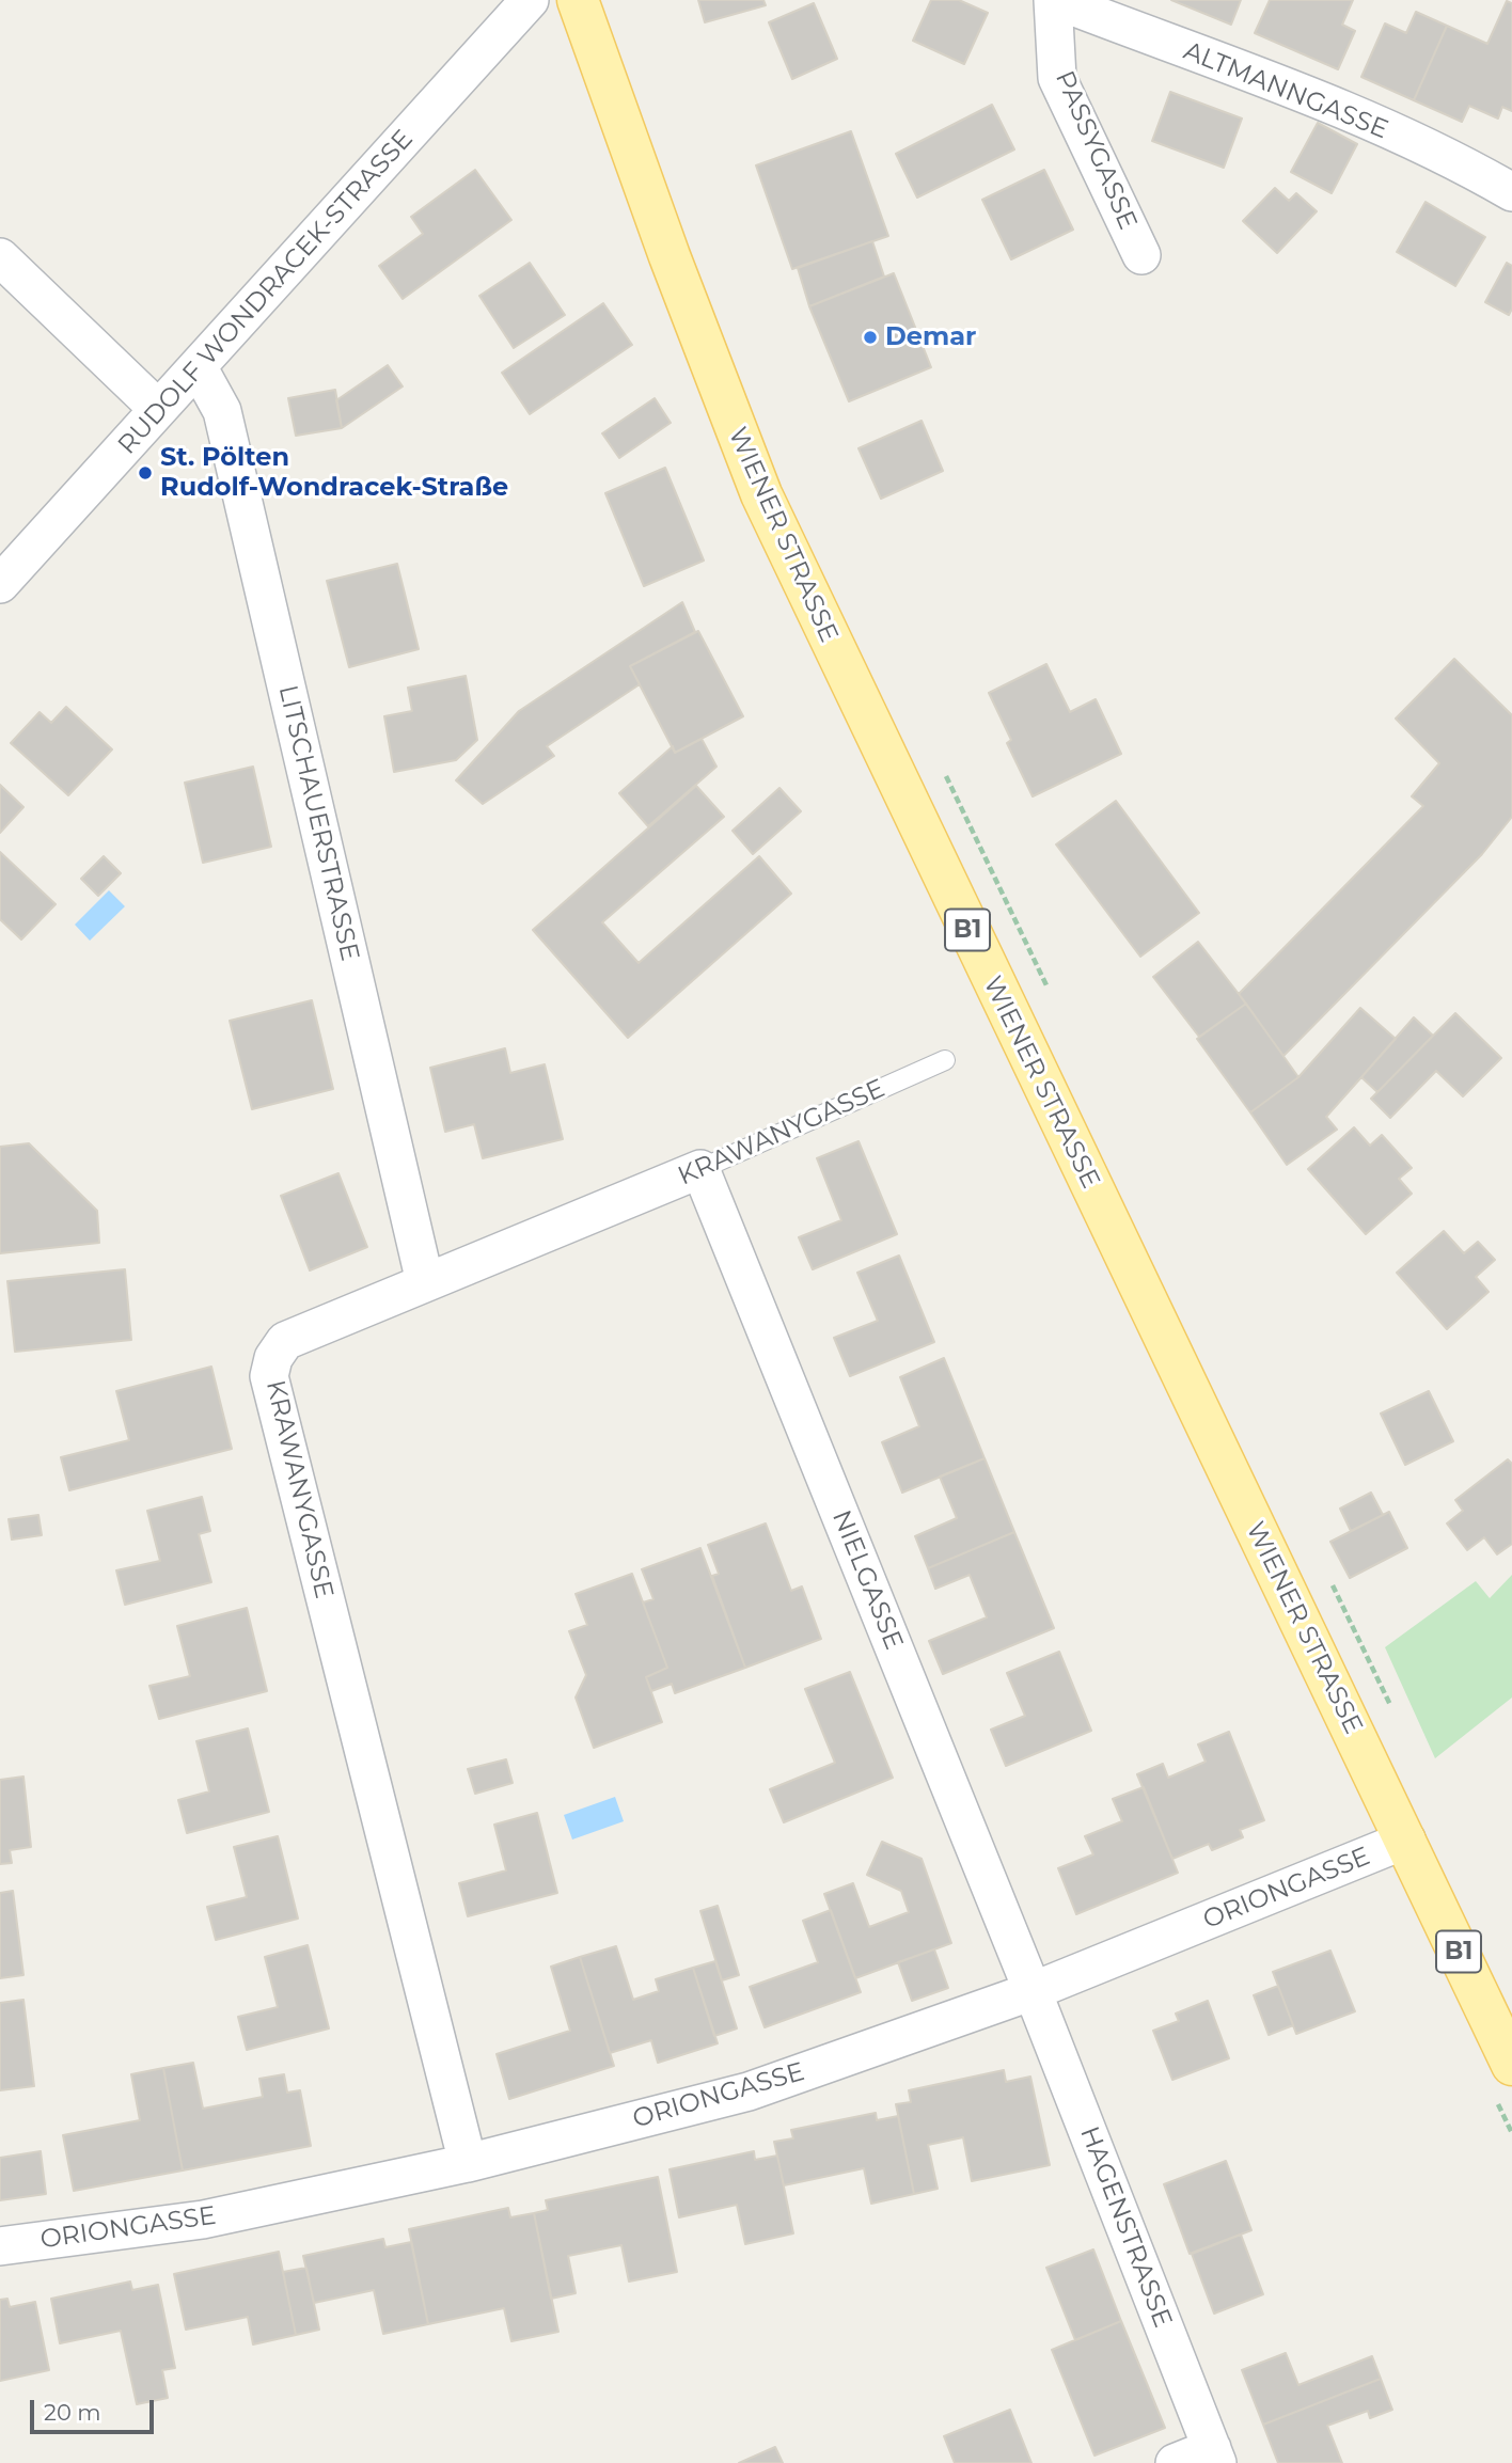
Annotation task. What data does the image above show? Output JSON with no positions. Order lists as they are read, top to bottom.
{
  "streets": {
    "main road": ["WIENER STRASSE", "B1"],
    "street": [
      "ALTMANNGASSE",
      "PASSYGASSE",
      "RUDOLF WONDRACEK-STRASSE",
      "LITSCHAUERSTRASSE",
      "KRAWANYGASSE",
      "NIELGASSE",
      "ORIONGASSE",
      "HAGENSTRASSE"
    ]
  },
  "crossings": [
    ["ALTMANNGASSE", "PASSYGASSE"],
    ["RUDOLF WONDRACEK-STRASSE", "LITSCHAUERSTRASSE"],
    ["WIENER STRASSE", "ORIONGASSE"],
    ["LITSCHAUERSTRASSE", "KRAWANYGASSE"],
    ["KRAWANYGASSE", "NIELGASSE"],
    ["KRAWANYGASSE", "ORIONGASSE"],
    ["NIELGASSE", "ORIONGASSE"],
    ["NIELGASSE", "HAGENSTRASSE"],
    ["ORIONGASSE", "HAGENSTRASSE"]
  ],
  "places": ["Demar", "St. Pölten Rudolf-Wondracek-Straße"],
  "scale_bar": "20 m"
}
